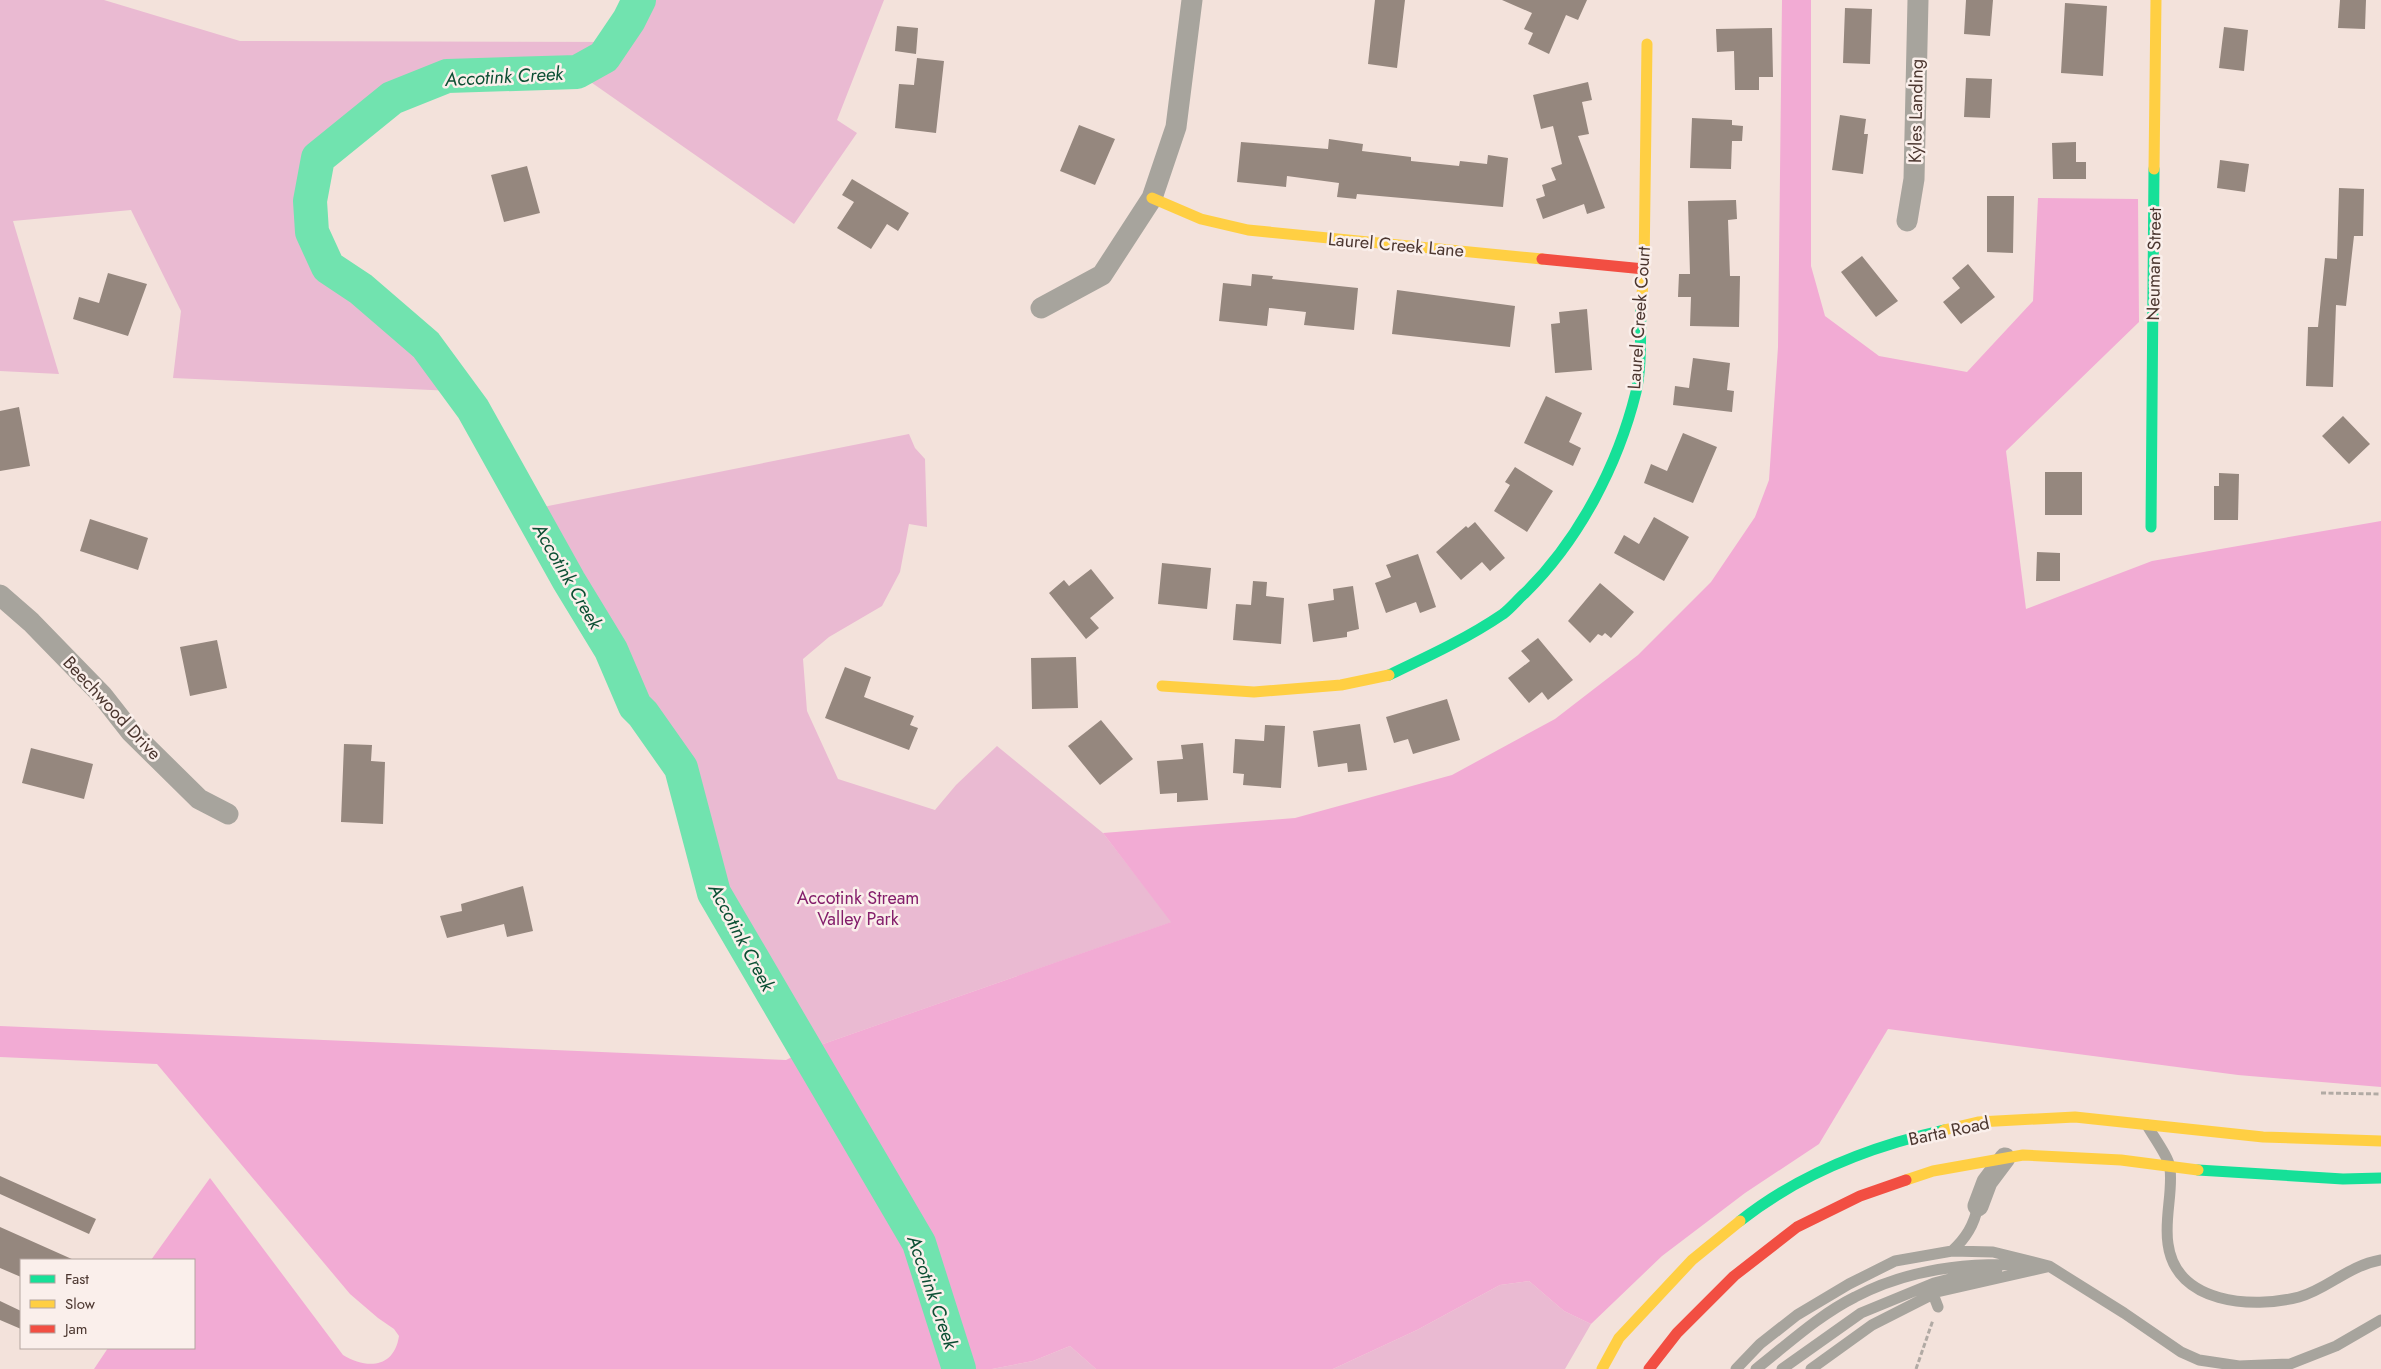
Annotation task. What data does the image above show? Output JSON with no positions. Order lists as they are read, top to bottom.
{
  "streets": {
    "street": [
      "Kyles Landing",
      "Laurel Creek Lane",
      "Neuman Street",
      "Laurel Creek Court",
      "Beechwood Drive",
      "Barta Road"
    ]
  },
  "crossings": [
    ["Laurel Creek Lane", "Laurel Creek Court"]
  ],
  "water": ["Accotink Creek"],
  "parks": ["Accotink Stream Valley Park"],
  "legend": ["Fast", "Slow", "Jam"]
}
